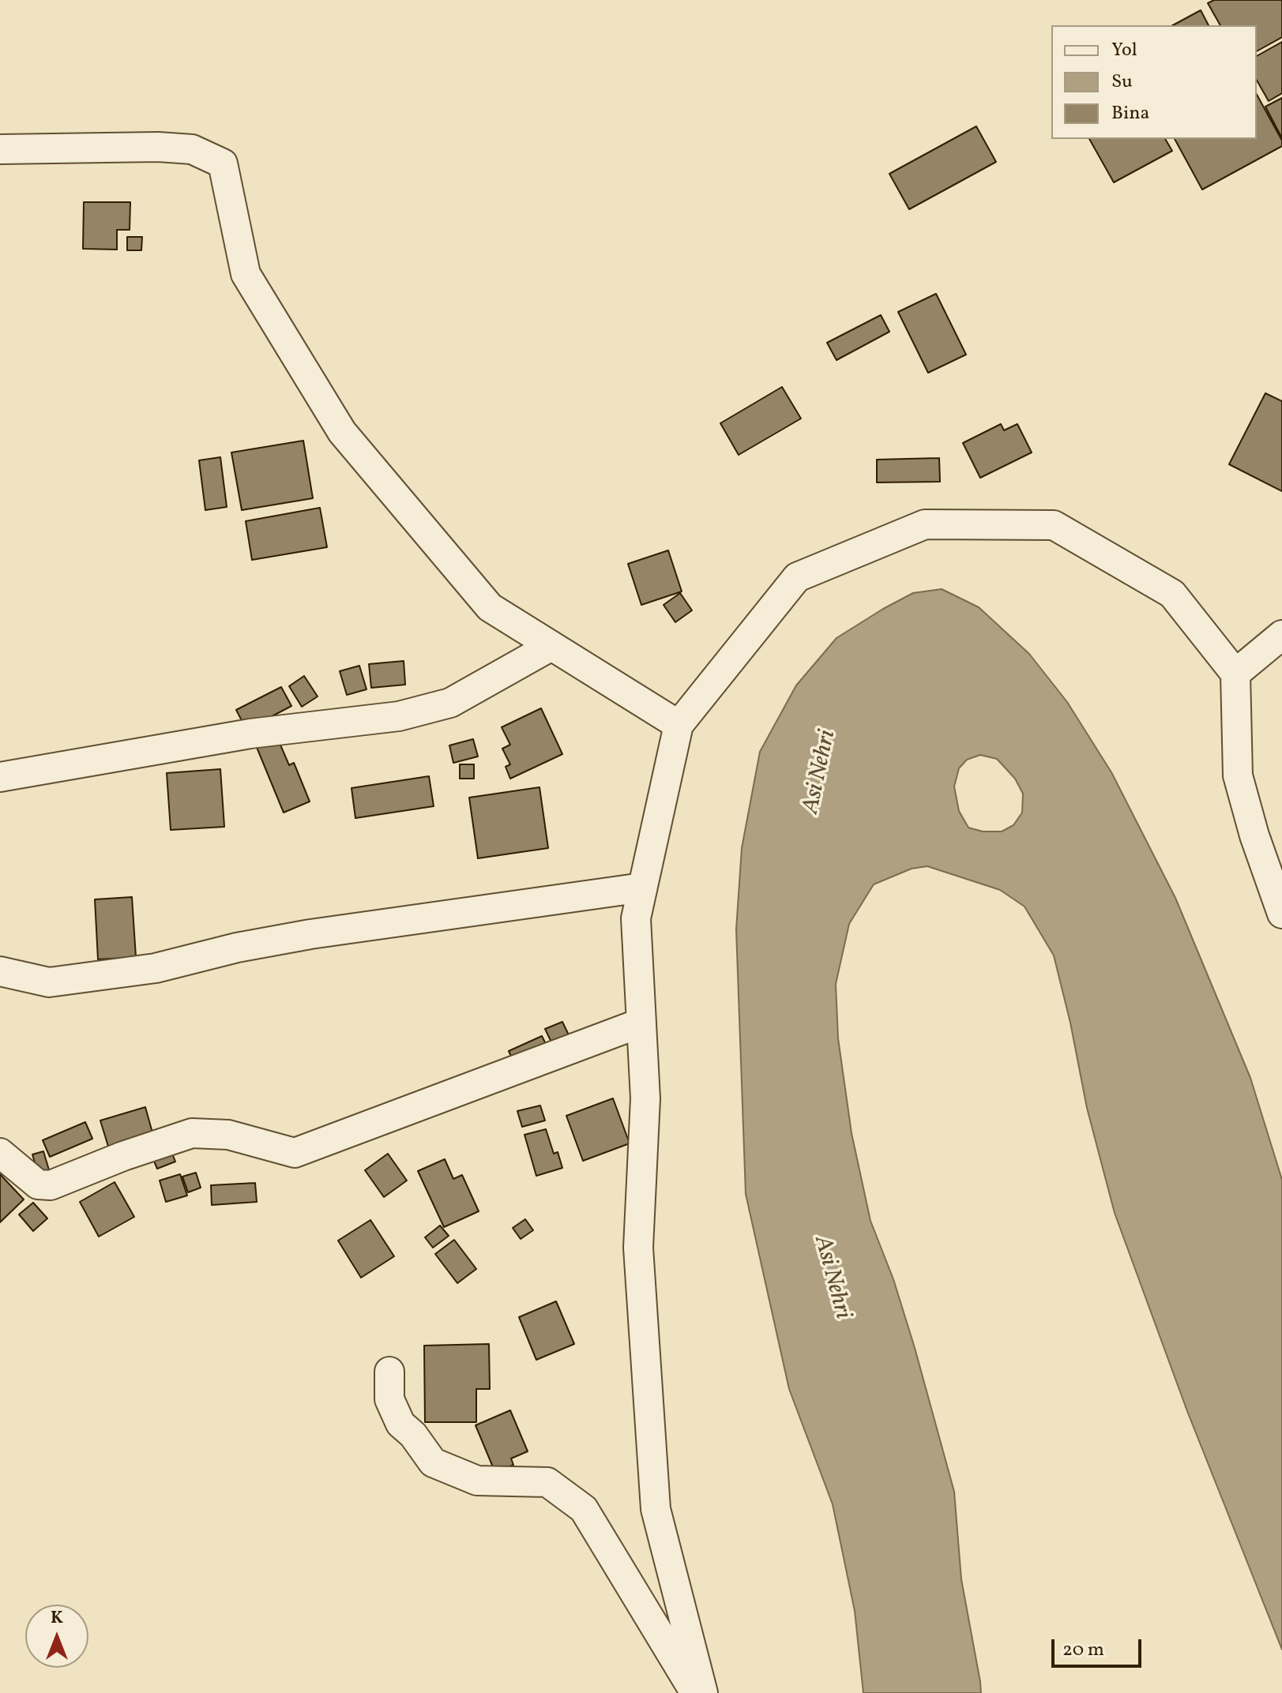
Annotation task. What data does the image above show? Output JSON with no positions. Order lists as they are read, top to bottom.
{
  "water": ["Asi Nehri"],
  "legend": ["Yol", "Su", "Bina"],
  "scale_bar": "20 m",
  "north": "top"
}
